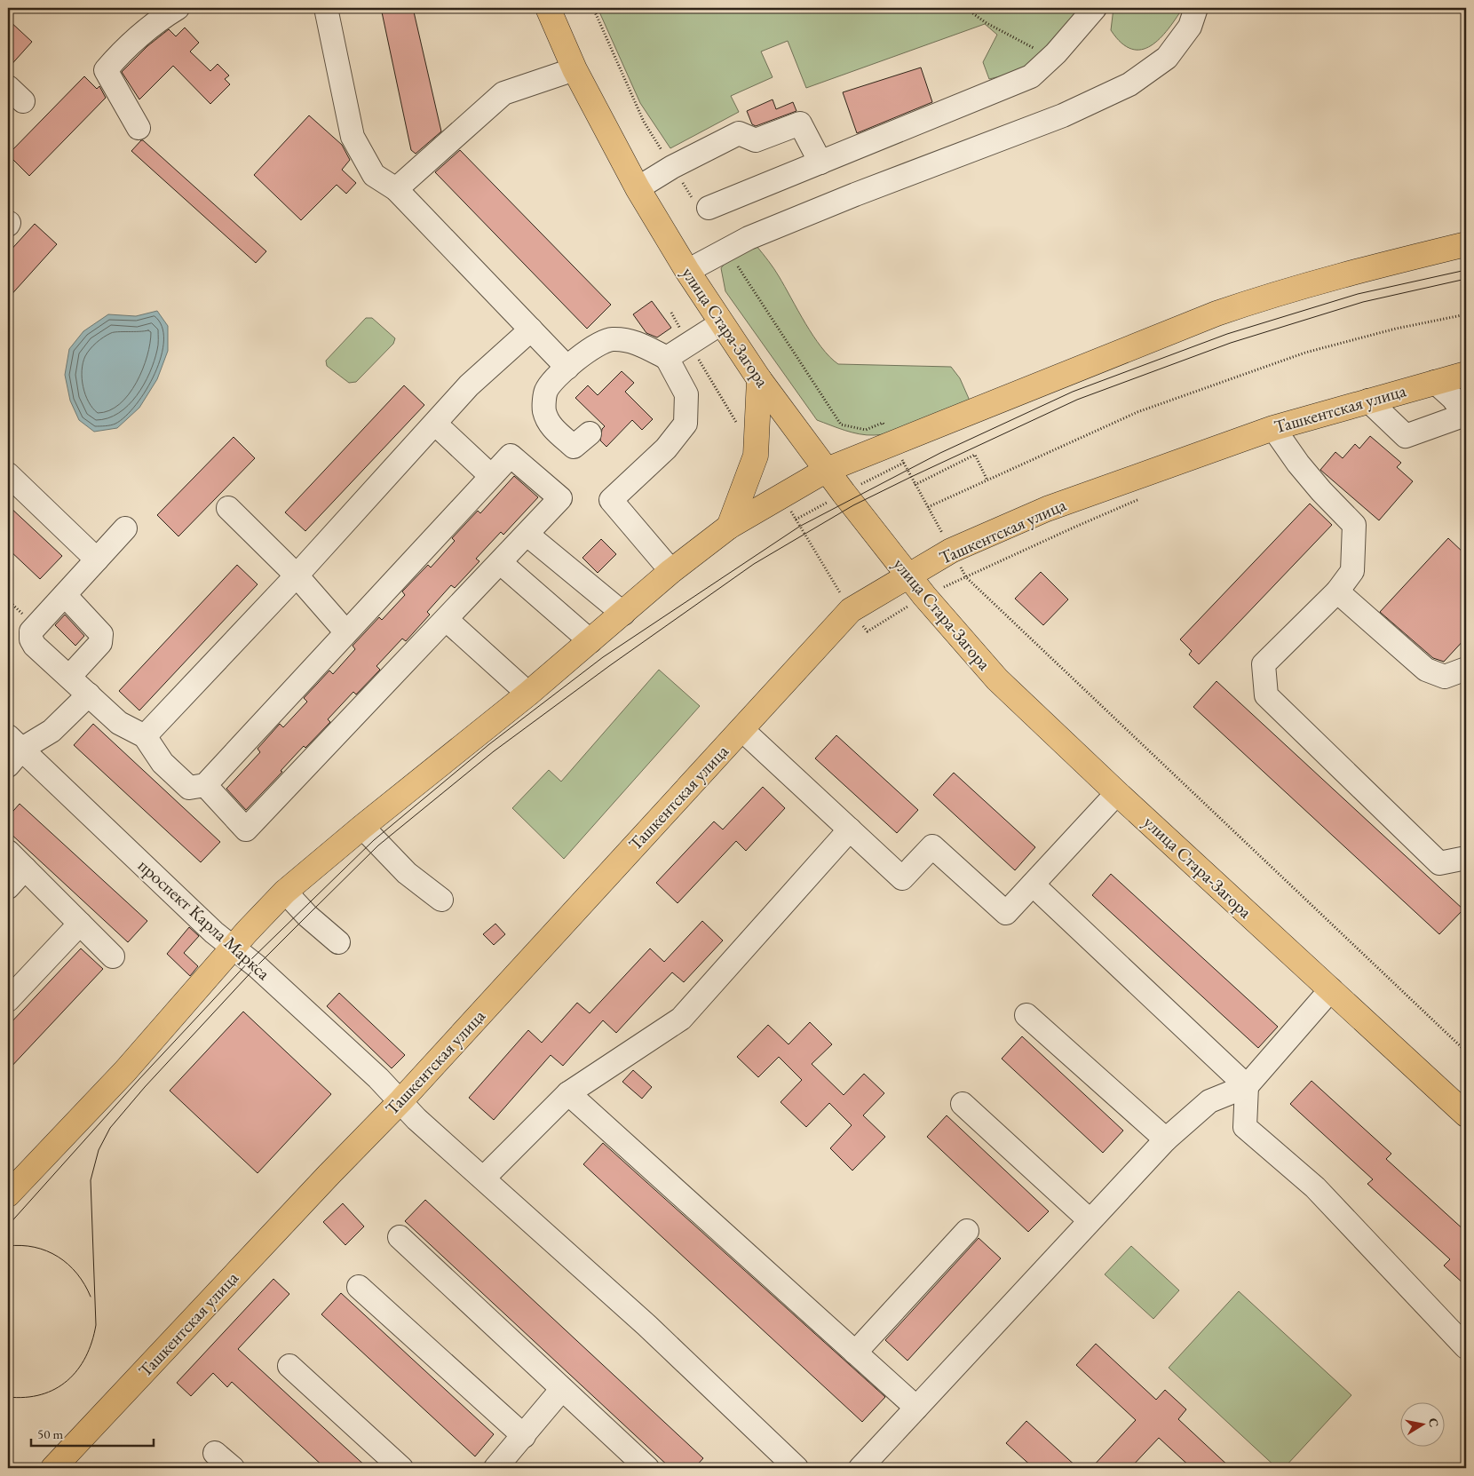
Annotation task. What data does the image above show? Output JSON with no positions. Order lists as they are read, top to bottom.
{
  "streets": {
    "main road": ["улица Стара-Загора", "Ташкентская улица"],
    "street": ["проспект Карла Маркса"]
  },
  "crossings": [
    ["улица Стара-Загора", "Ташкентская улица"],
    ["Ташкентская улица", "проспект Карла Маркса"]
  ],
  "scale_bar": "50 m",
  "north": "right"
}
